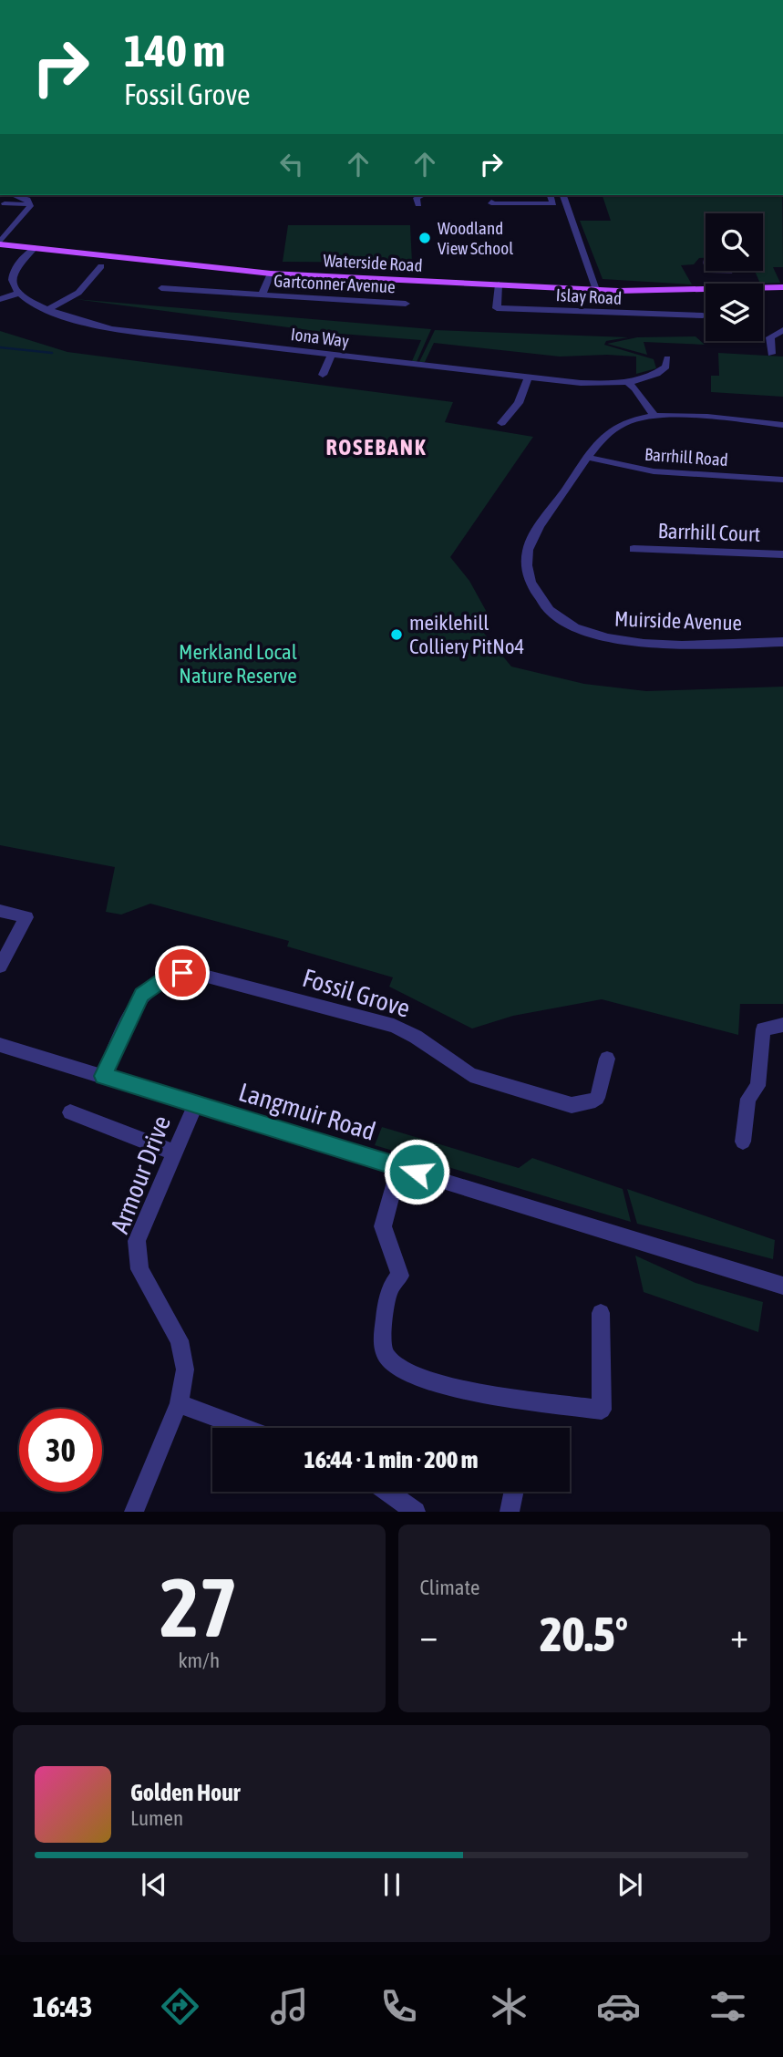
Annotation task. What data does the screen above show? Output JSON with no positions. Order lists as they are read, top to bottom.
{
  "streets": {
    "main road": ["Waterside Road"],
    "street": [
      "Gartconner Avenue",
      "Islay Road",
      "Iona Way",
      "Barrhill Road",
      "Barrhill Court",
      "Muirside Avenue",
      "Fossil Grove",
      "Langmuir Road",
      "Armour Drive"
    ]
  },
  "crossings": [
    ["Waterside Road", "Gartconner Avenue"],
    ["Waterside Road", "Islay Road"],
    ["Barrhill Road", "Muirside Avenue"],
    ["Fossil Grove", "Langmuir Road"],
    ["Langmuir Road", "Armour Drive"]
  ],
  "districts": ["ROSEBANK"],
  "parks": ["Merkland Local Nature Reserve"],
  "places": ["Woodland View School", "meiklehill Colliery PitNo4"],
  "page": {
    "turn": ["140 m", "Fossil Grove"],
    "limit": "30",
    "trip": "16:44 · 1 min · 200 m",
    "tile": [
      ["27", "km/h"],
      "Climate"
    ],
    "heat": ["−", "20.5°", "+"],
    "song": ["Golden Hour", "Lumen"],
    "tabs": "16:43"
  }
}
